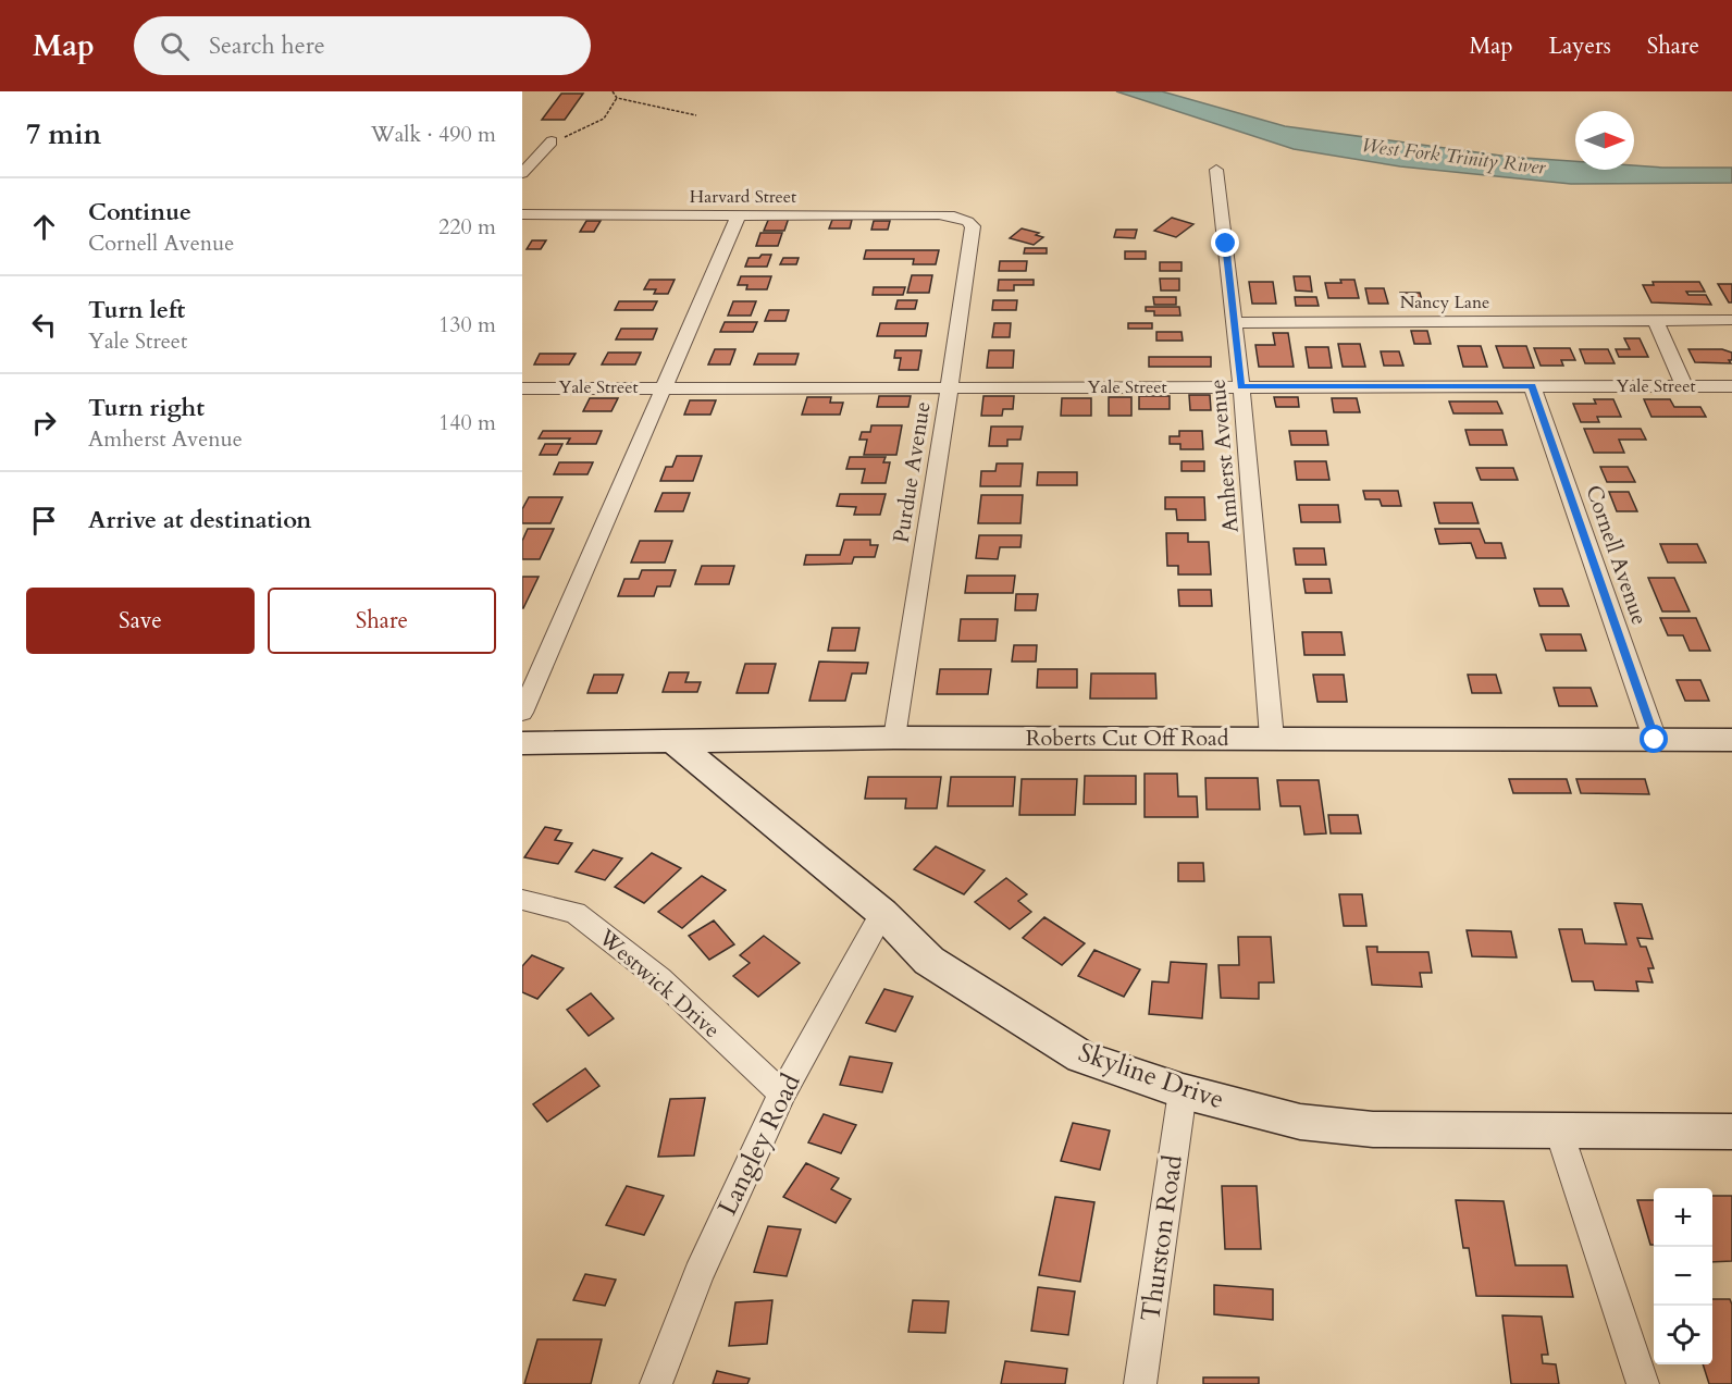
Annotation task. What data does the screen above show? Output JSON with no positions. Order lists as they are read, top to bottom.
{
  "streets": {
    "street": [
      "Harvard Street",
      "Nancy Lane",
      "Yale Street",
      "Amherst Avenue",
      "Purdue Avenue",
      "Cornell Avenue",
      "Roberts Cut Off Road",
      "Westwick Drive",
      "Skyline Drive",
      "Langley Road",
      "Thurston Road"
    ]
  },
  "crossings": [
    ["Harvard Street", "Purdue Avenue"],
    ["Nancy Lane", "Amherst Avenue"],
    ["Yale Street", "Amherst Avenue"],
    ["Yale Street", "Purdue Avenue"],
    ["Yale Street", "Cornell Avenue"],
    ["Amherst Avenue", "Roberts Cut Off Road"],
    ["Purdue Avenue", "Roberts Cut Off Road"],
    ["Cornell Avenue", "Roberts Cut Off Road"],
    ["Roberts Cut Off Road", "Skyline Drive"],
    ["Westwick Drive", "Langley Road"],
    ["Skyline Drive", "Langley Road"],
    ["Skyline Drive", "Thurston Road"]
  ],
  "water": ["West Fork Trinity River"],
  "north": "right",
  "page": {
    "header": "Map",
    "search": "Search here",
    "nav": ["Map", "Layers", "Share"],
    "heading": ["7 min", "Walk · 490 m"],
    "list": [
      ["Continue", "Cornell Avenue", "220 m"],
      ["Turn left", "Yale Street", "130 m"],
      ["Turn right", "Amherst Avenue", "140 m"],
      "Arrive at destination"
    ],
    "buttons": ["Save", "Share"],
    "map_buttons": ["+", "−"]
  }
}
